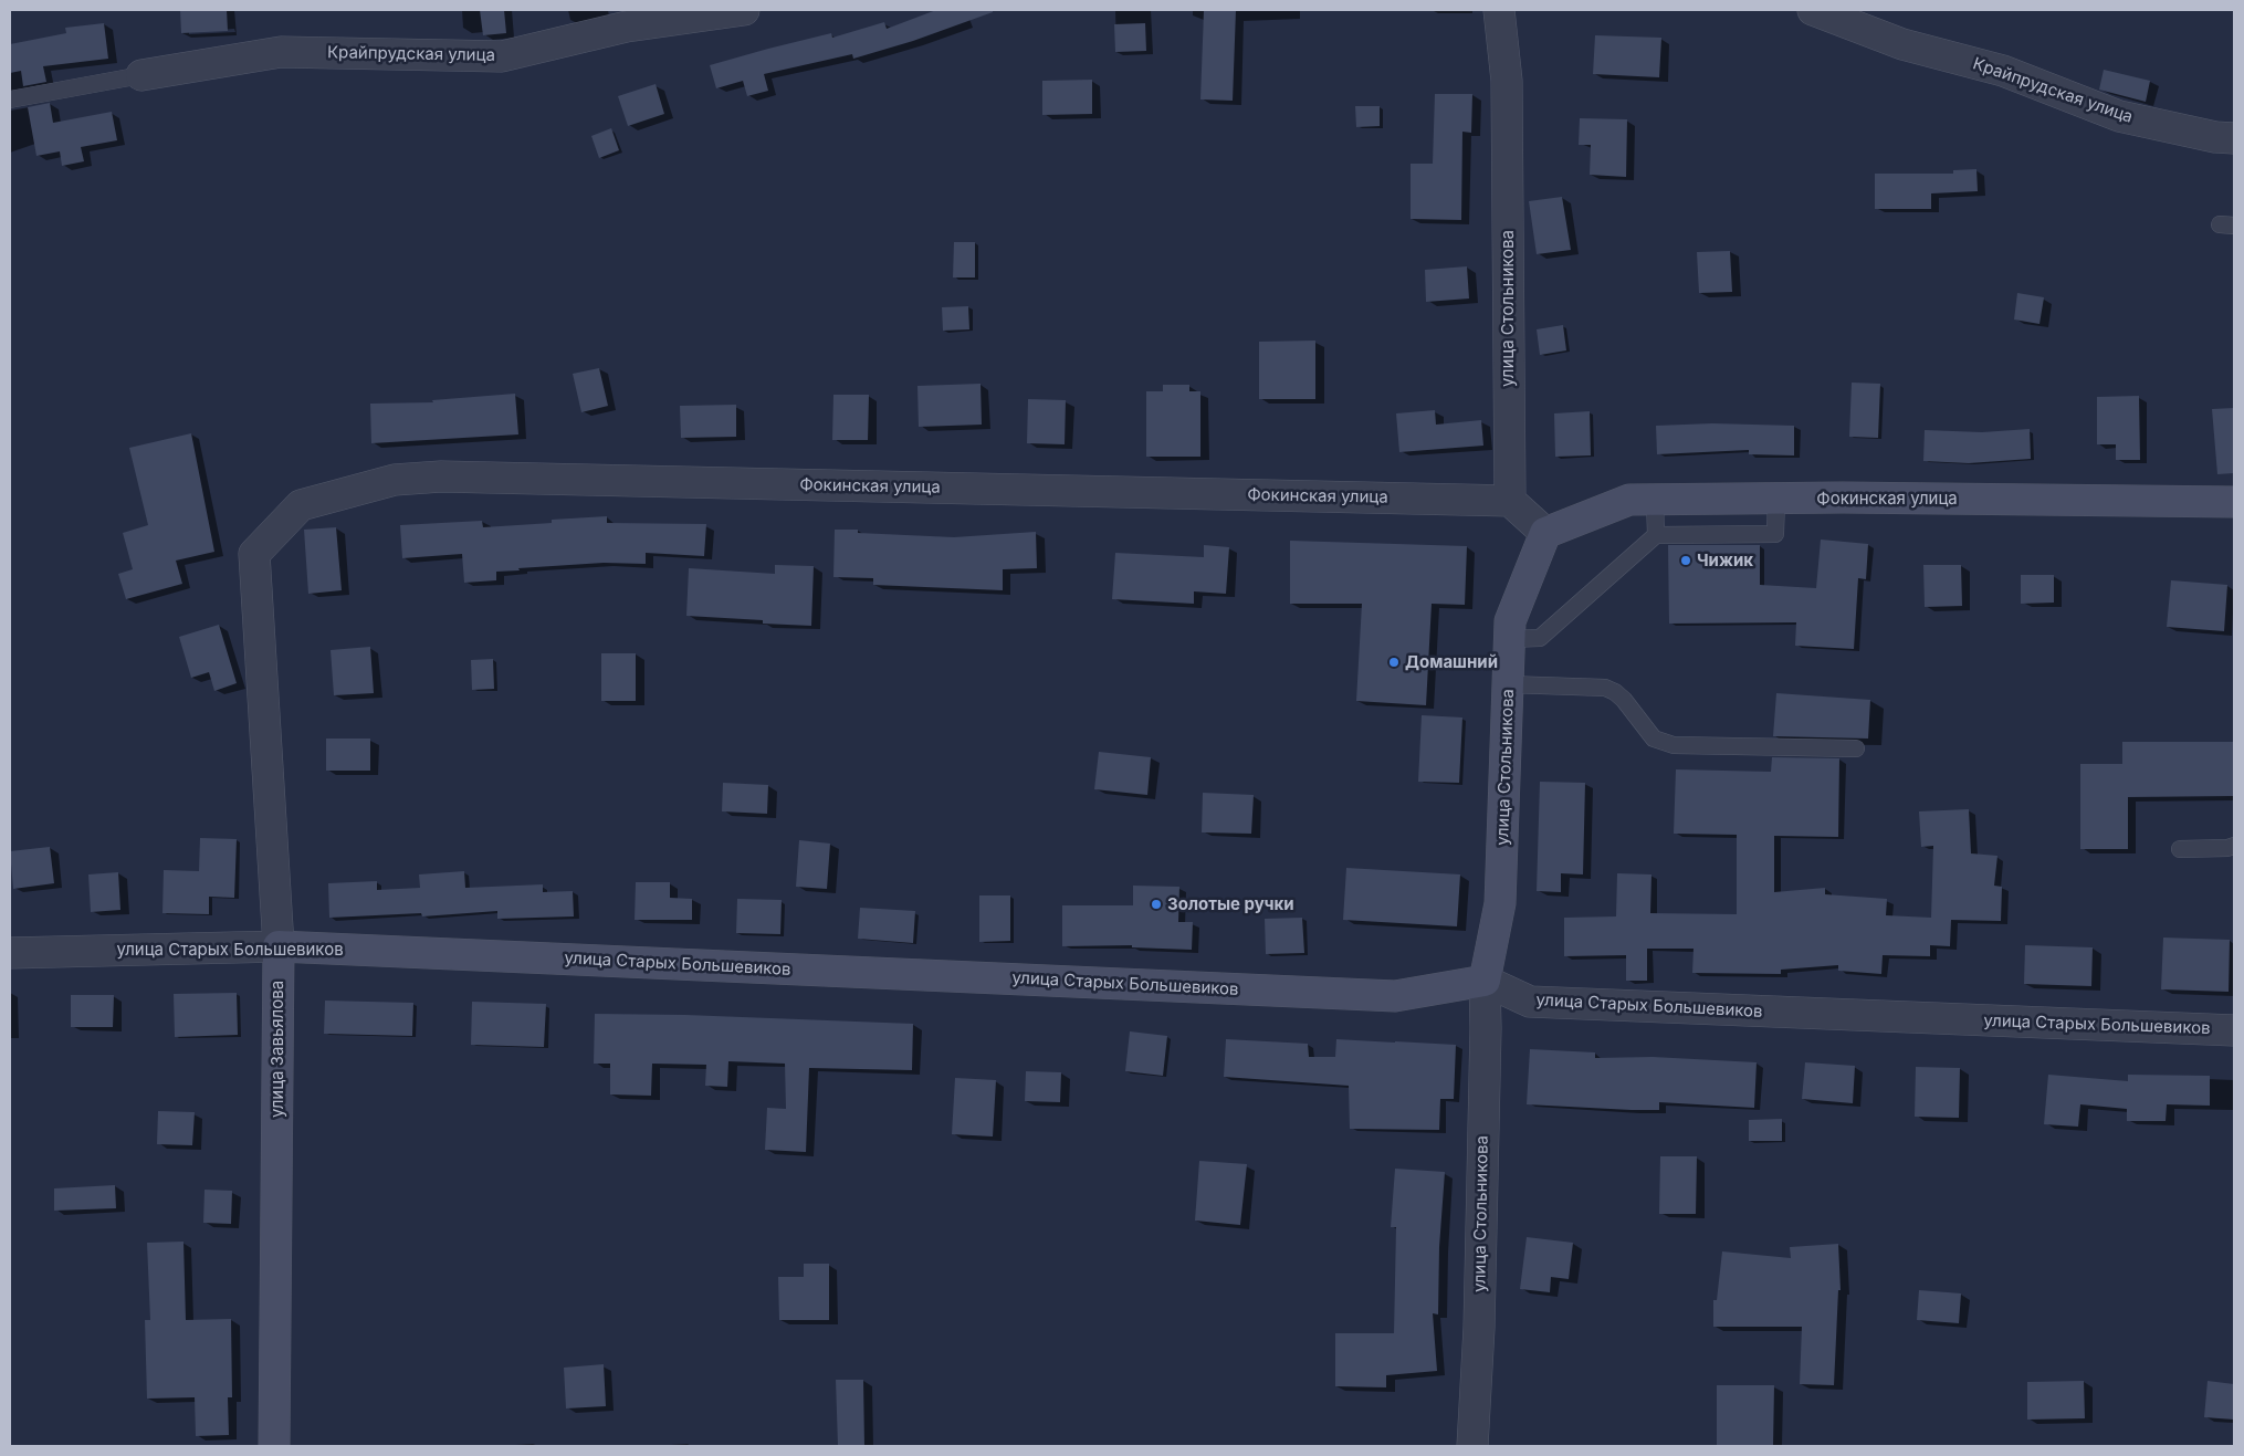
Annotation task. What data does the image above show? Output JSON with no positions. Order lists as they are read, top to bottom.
{
  "streets": {
    "main road": [
      "улица Стольникова",
      "Фокинская улица",
      "улица Старых Большевиков",
      "улица Завьялова"
    ],
    "street": ["Крайпрудская улица"]
  },
  "crossings": [
    ["улица Стольникова", "Фокинская улица"],
    ["улица Стольникова", "улица Старых Большевиков"],
    ["Фокинская улица", "улица Завьялова"],
    ["улица Старых Большевиков", "улица Завьялова"]
  ],
  "places": ["Чижик", "Домашний", "Золотые ручки"]
}
